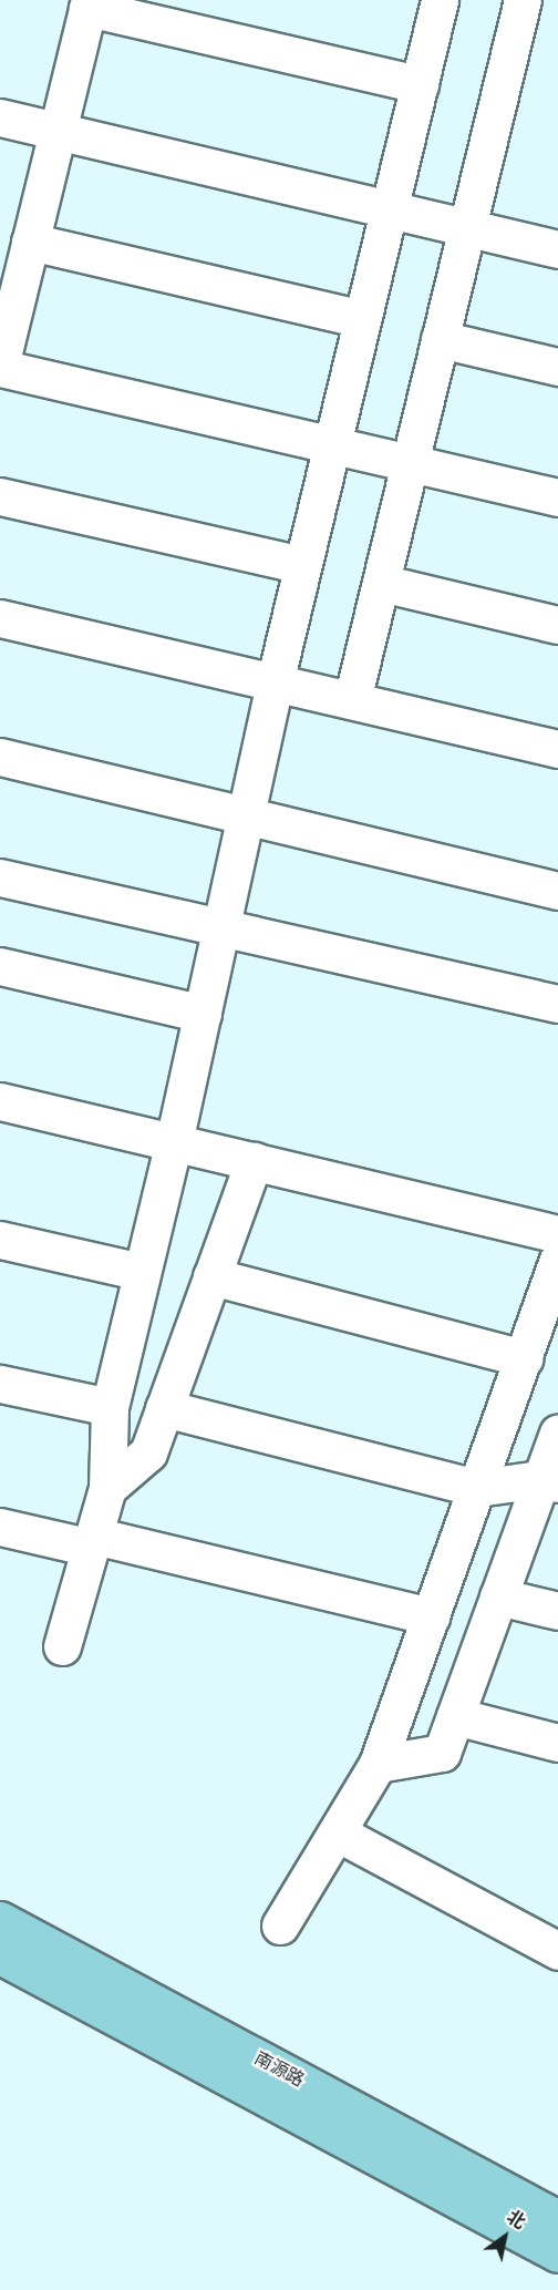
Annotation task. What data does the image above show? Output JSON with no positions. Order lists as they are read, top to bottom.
{
  "streets": {
    "main road": ["南源路"]
  },
  "north": "top right"
}
